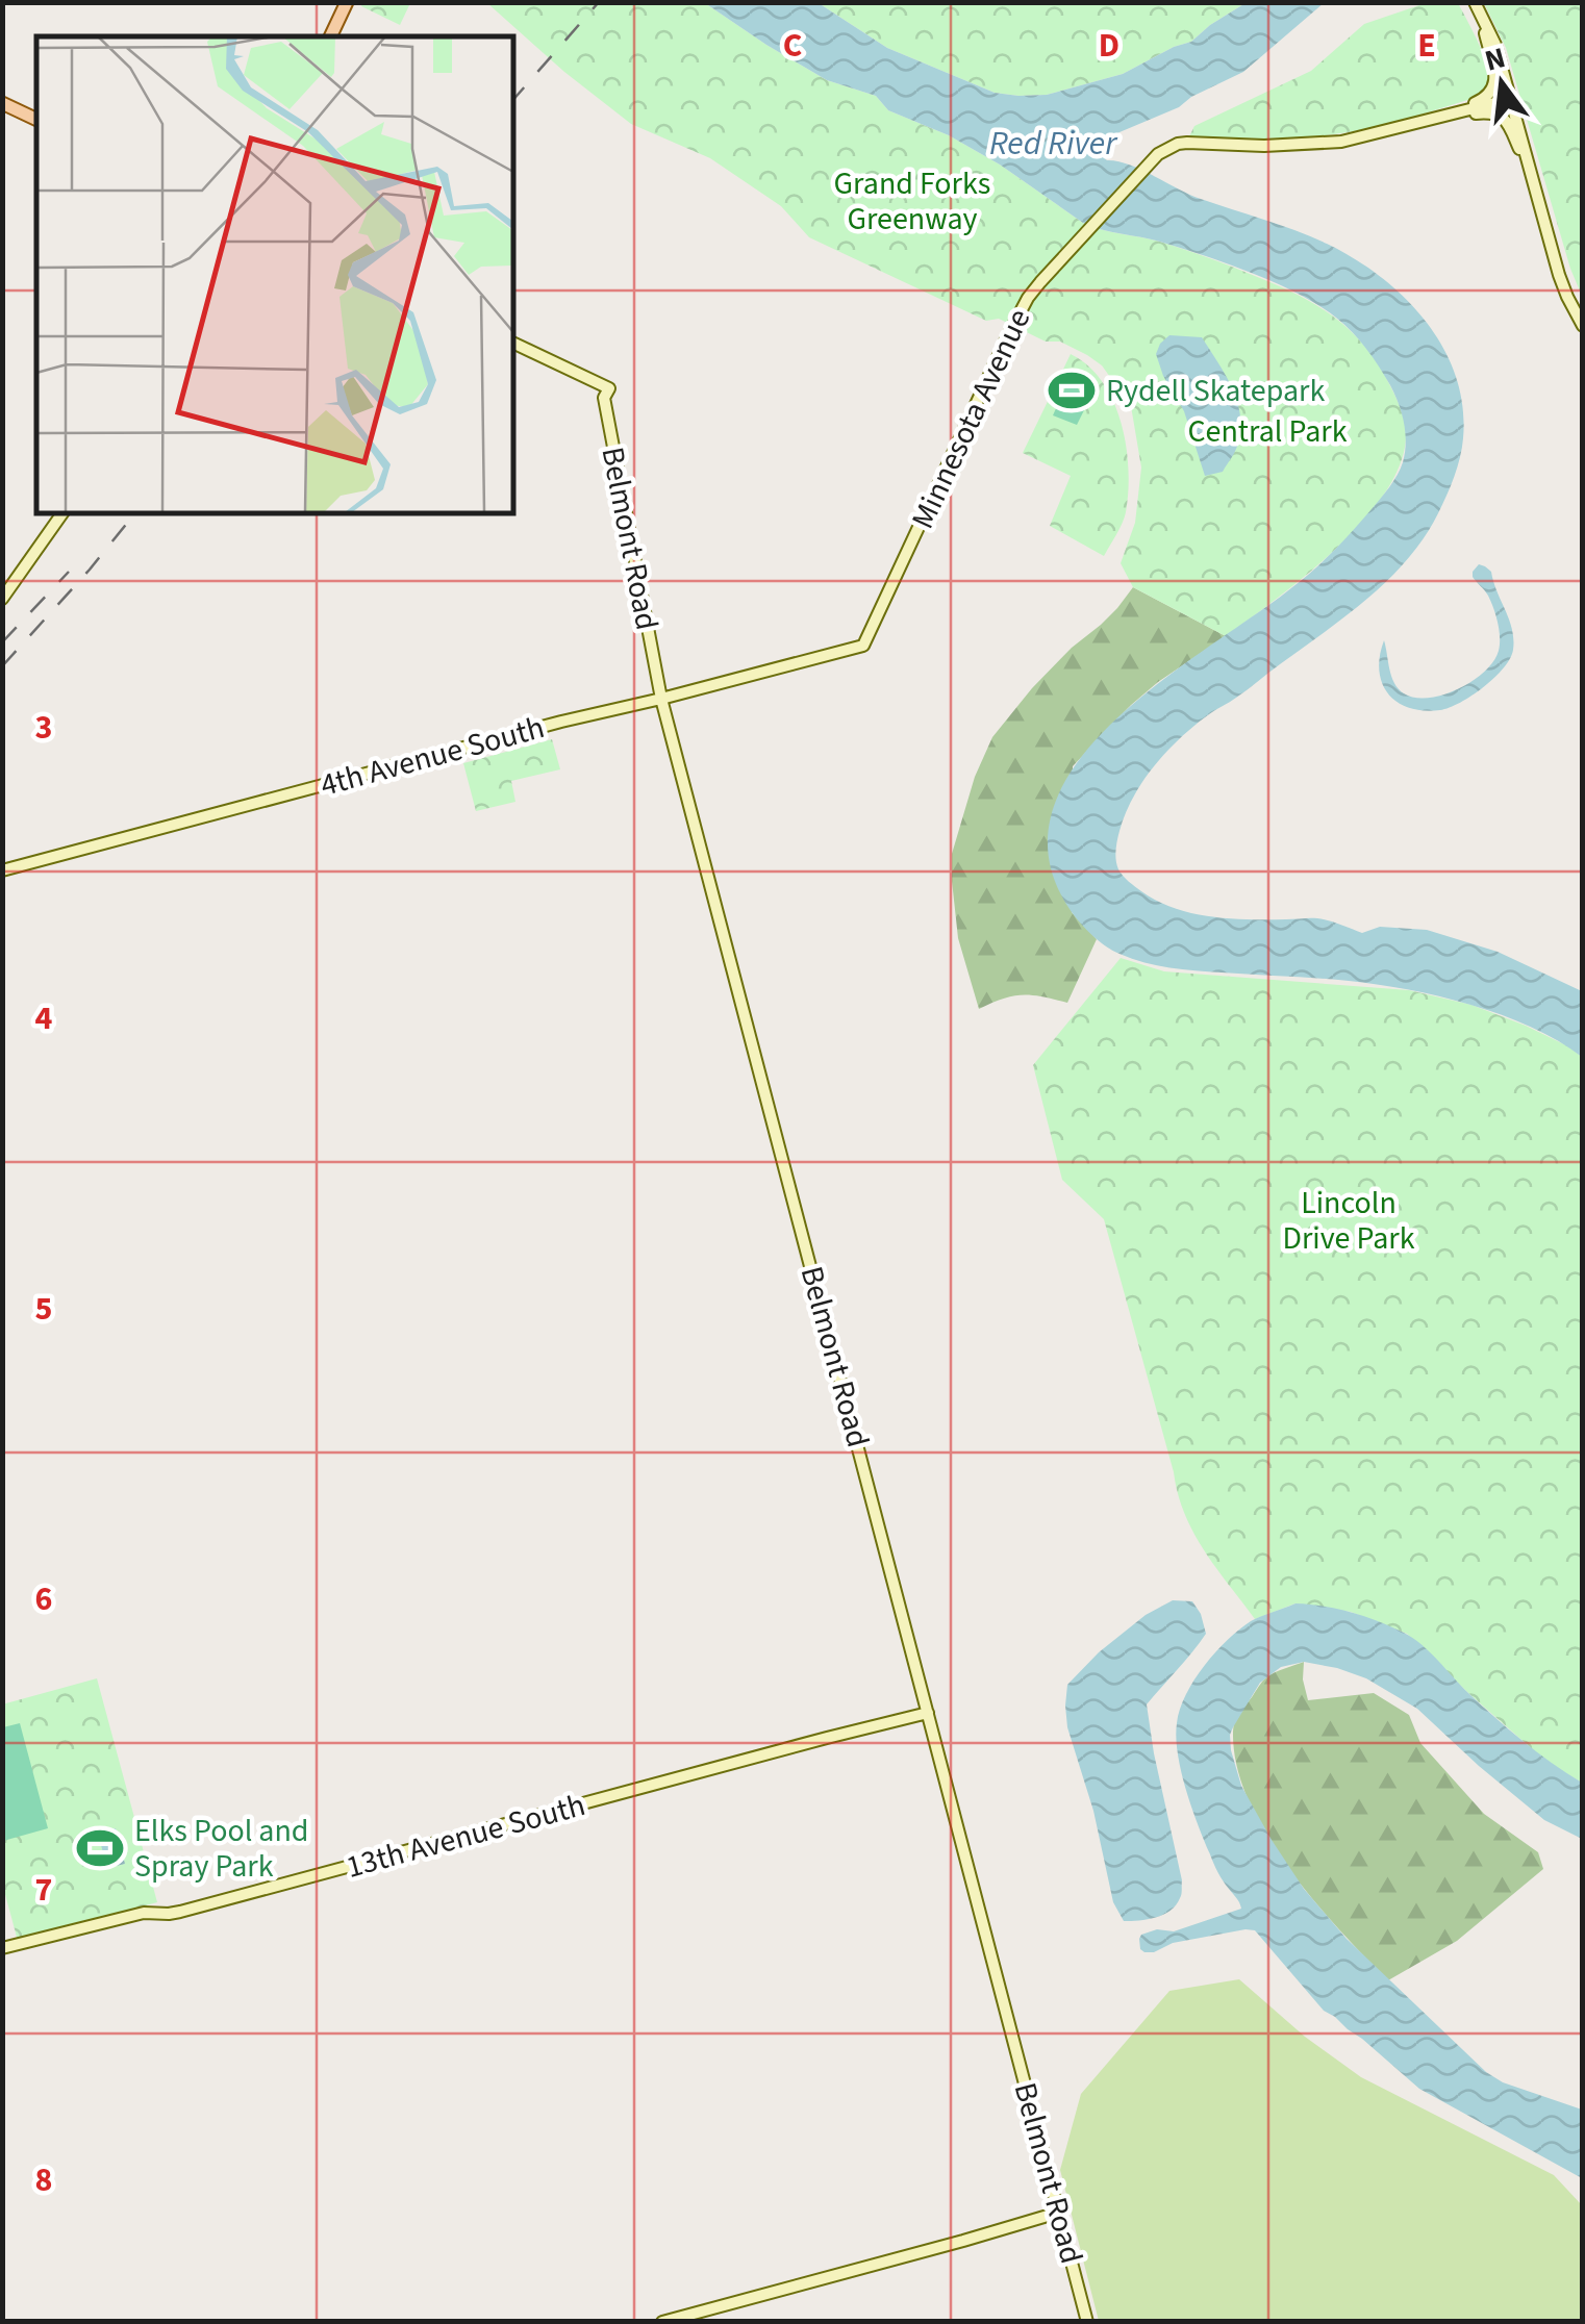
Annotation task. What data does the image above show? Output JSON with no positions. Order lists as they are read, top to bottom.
{
  "streets": {
    "street": [
      "Minnesota Avenue",
      "Belmont Road",
      "4th Avenue South",
      "13th Avenue South"
    ]
  },
  "crossings": [
    ["Minnesota Avenue", "4th Avenue South"],
    ["Belmont Road", "4th Avenue South"],
    ["Belmont Road", "13th Avenue South"]
  ],
  "water": ["Red River"],
  "parks": ["Grand Forks Greenway", "Central Park", "Lincoln Drive Park"],
  "places": {
    "sports": ["Rydell Skatepark", "Elks Pool and Spray Park"]
  },
  "north": "top",
  "grid": {
    "columns": ["C", "D", "E"],
    "rows": [
      "3",
      "4",
      "5",
      "6",
      "7",
      "8"
    ]
  }
}
